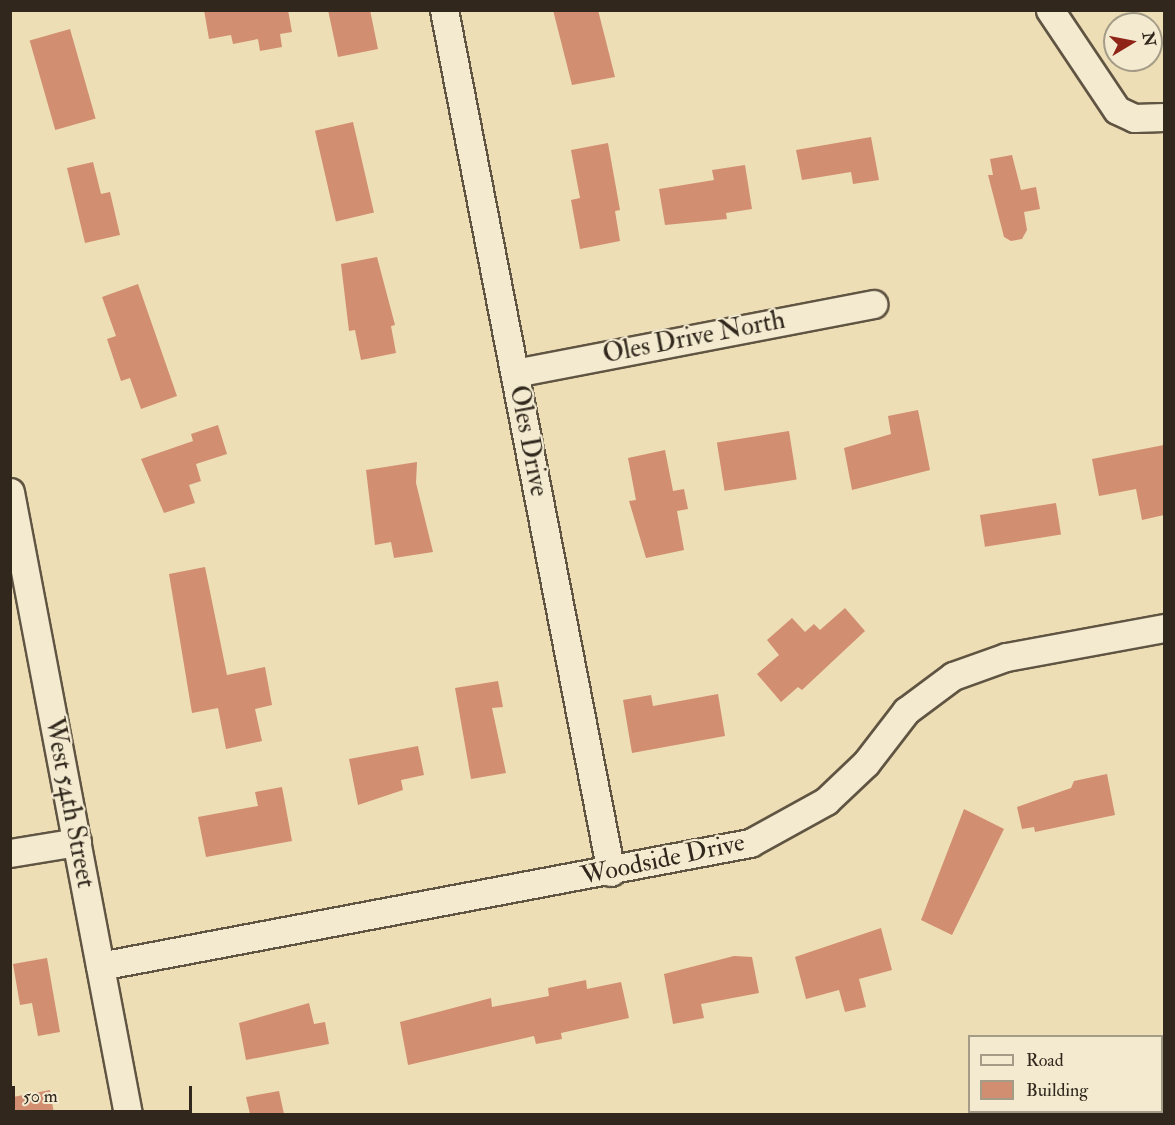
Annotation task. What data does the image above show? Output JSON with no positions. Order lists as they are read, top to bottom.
{
  "streets": {
    "street": [
      "Oles Drive North",
      "Oles Drive",
      "West 54th Street",
      "Woodside Drive"
    ]
  },
  "crossings": [
    ["Oles Drive North", "Oles Drive"],
    ["Oles Drive", "Woodside Drive"],
    ["West 54th Street", "Woodside Drive"]
  ],
  "legend": ["Road", "Building"],
  "scale_bar": "50 m",
  "north": "right"
}
